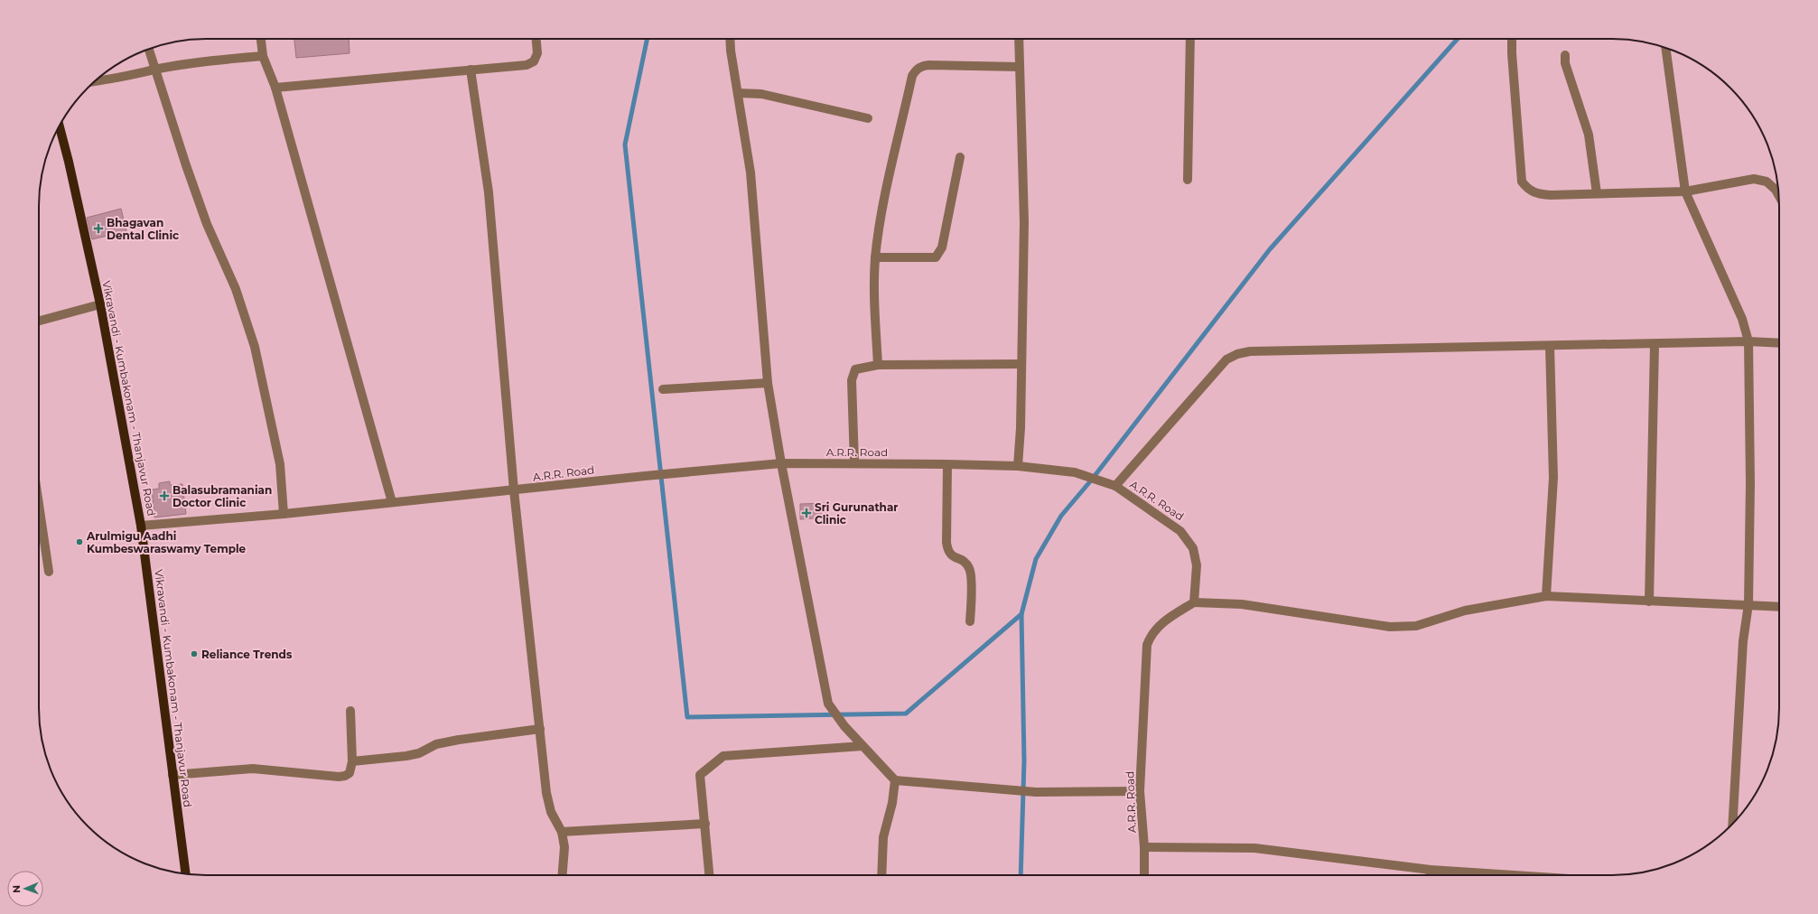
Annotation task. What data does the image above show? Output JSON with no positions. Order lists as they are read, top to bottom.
{
  "streets": {
    "main road": ["Vikravandi - Kumbakonam - Thanjavur Road"],
    "street": ["A.R.R. Road"]
  },
  "crossings": [
    ["Vikravandi - Kumbakonam - Thanjavur Road", "A.R.R. Road"]
  ],
  "places": {
    "health": ["Bhagavan Dental Clinic", "Balasubramanian Doctor Clinic", "Sri Gurunathar Clinic"],
    "other": ["Arulmigu Aadhi Kumbeswaraswamy Temple", "Reliance Trends"]
  },
  "north": "left"
}
